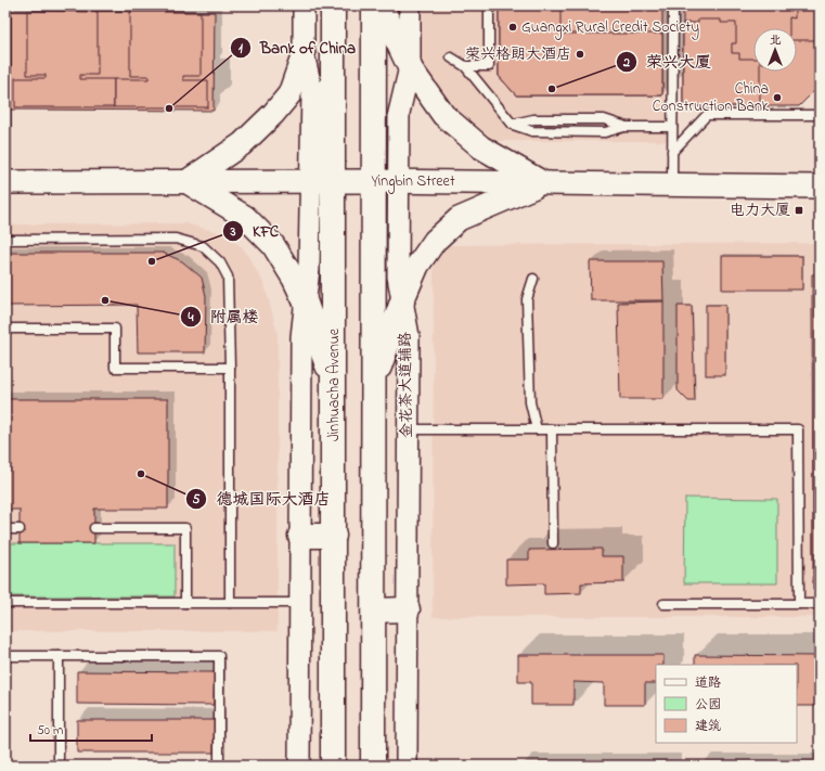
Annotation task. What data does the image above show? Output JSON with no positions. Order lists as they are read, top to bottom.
{
  "streets": {
    "main road": ["Yingbin Street", "Jinhuacha Avenue"],
    "street": ["金花茶大道辅路"]
  },
  "crossings": [
    ["Yingbin Street", "Jinhuacha Avenue"],
    ["Yingbin Street", "金花茶大道辅路"]
  ],
  "places": {
    "other": [
      "Guangxi Rural Credit Society",
      "荣兴格朗大酒店",
      "荣兴大厦",
      "China Construction Bank",
      "Bank of China",
      "KFC",
      "附属楼",
      "德城国际大酒店"
    ],
    "transit": ["电力大厦"]
  },
  "legend": ["道路", "公园", "建筑"],
  "scale_bar": "50 m",
  "north": "top"
}
